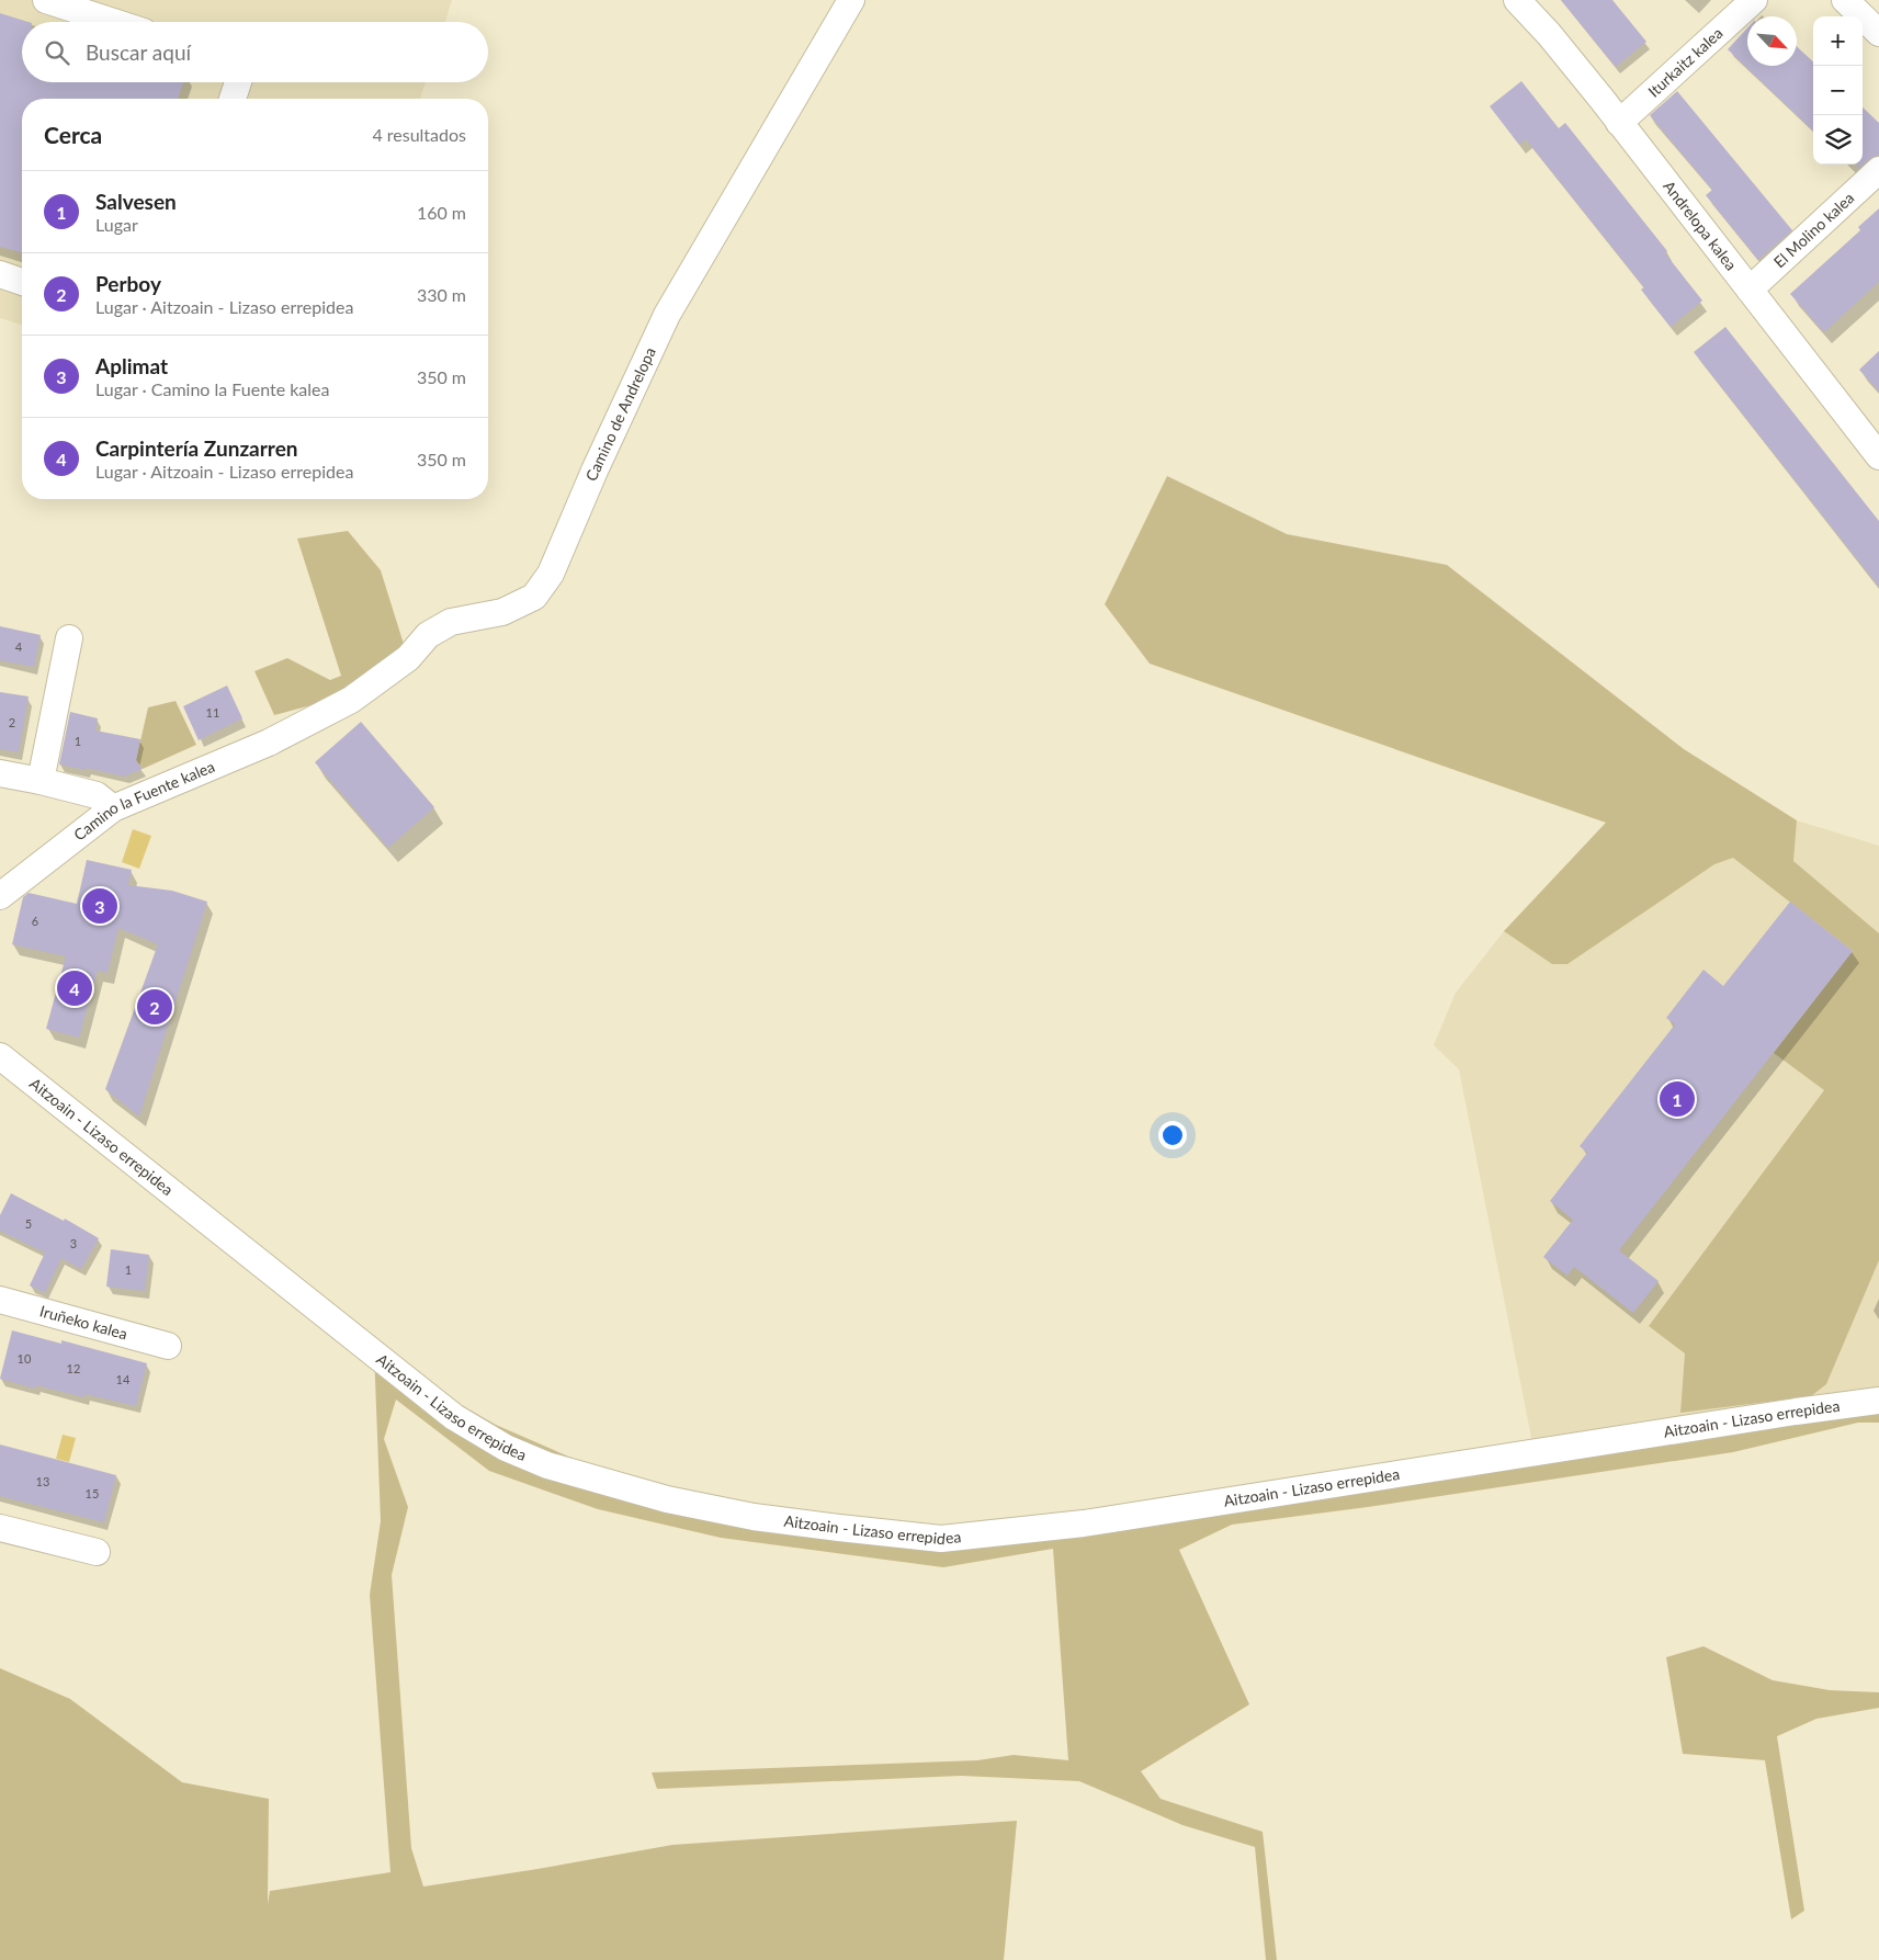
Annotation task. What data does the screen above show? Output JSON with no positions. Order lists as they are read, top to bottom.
{
  "streets": {
    "street": [
      "Iturkaitz kalea",
      "Andrelopa kalea",
      "El Molino kalea",
      "Camino de Andrelopa",
      "Camino la Fuente kalea",
      "Aitzoain - Lizaso errepidea",
      "Iruñeko kalea"
    ]
  },
  "crossings": [
    ["Iturkaitz kalea", "Andrelopa kalea"],
    ["Andrelopa kalea", "El Molino kalea"],
    ["Camino de Andrelopa", "Camino la Fuente kalea"]
  ],
  "house_numbers": [
    "4",
    "11",
    "2",
    "1",
    "6",
    "5",
    "3",
    "1",
    "10",
    "12",
    "14",
    "13",
    "15"
  ],
  "north": "bottom right",
  "page": {
    "map_buttons": ["+", "−"],
    "search": "Buscar aquí",
    "heading": ["Cerca", "4 resultados"],
    "list": [
      {
        "mark": "1",
        "name": "Salvesen",
        "note": "Lugar",
        "value": "160 m"
      },
      {
        "mark": "2",
        "name": "Perboy",
        "note": "Lugar · Aitzoain - Lizaso errepidea",
        "value": "330 m"
      },
      {
        "mark": "3",
        "name": "Aplimat",
        "note": "Lugar · Camino la Fuente kalea",
        "value": "350 m"
      },
      {
        "mark": "4",
        "name": "Carpintería Zunzarren",
        "note": "Lugar · Aitzoain - Lizaso errepidea",
        "value": "350 m"
      }
    ],
    "pins": [
      "3",
      "4",
      "2",
      "1"
    ]
  }
}
